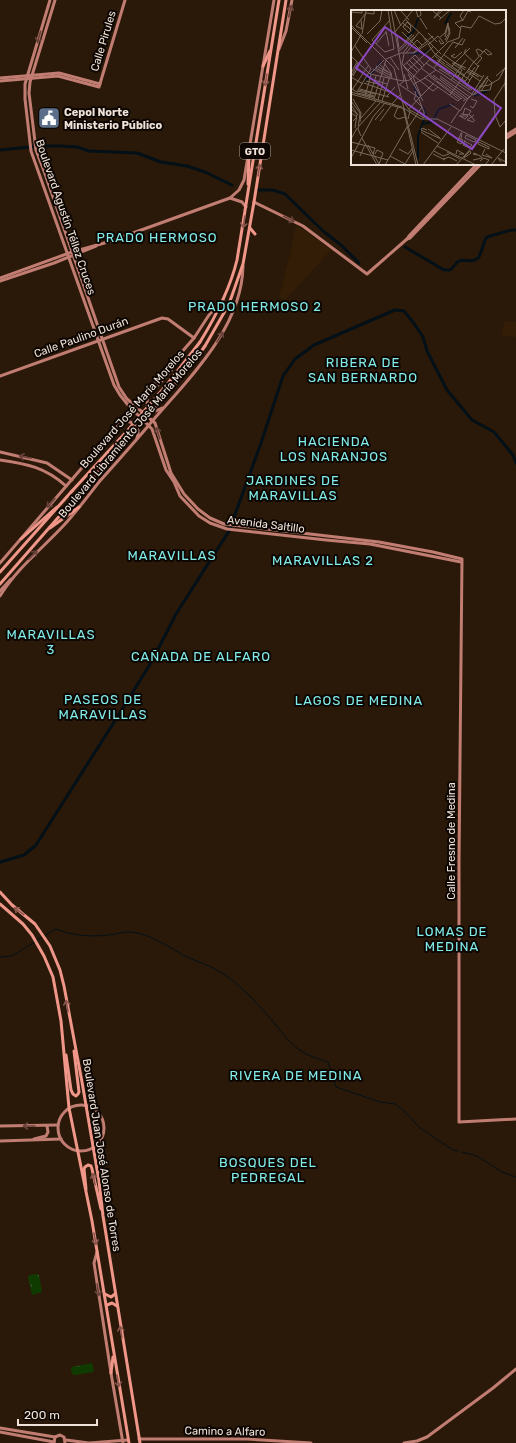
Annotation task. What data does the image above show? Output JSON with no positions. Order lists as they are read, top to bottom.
{
  "streets": {
    "main road": ["GTO", "Boulevard José María Morelos", "Boulevard Juan José Alonso de Torres"],
    "street": [
      "Calle Pirules",
      "Boulevard Agustín Téllez Cruces",
      "Calle Paulino Durán",
      "Boulevard Libramiento José María Morelos",
      "Avenida Saltillo",
      "Calle Fresno de Medina",
      "Camino a Alfaro"
    ]
  },
  "crossings": [
    ["Calle Pirules", "Boulevard Agustín Téllez Cruces"],
    ["GTO", "Boulevard José María Morelos"],
    ["GTO", "Boulevard Libramiento José María Morelos"],
    ["Boulevard Agustín Téllez Cruces", "Calle Paulino Durán"],
    ["Boulevard Agustín Téllez Cruces", "Boulevard Libramiento José María Morelos"],
    ["Boulevard Agustín Téllez Cruces", "Avenida Saltillo"],
    ["Calle Paulino Durán", "Boulevard Libramiento José María Morelos"],
    ["Boulevard José María Morelos", "Boulevard Libramiento José María Morelos"],
    ["Boulevard Libramiento José María Morelos", "Avenida Saltillo"],
    ["Avenida Saltillo", "Calle Fresno de Medina"],
    ["Boulevard Juan José Alonso de Torres", "Camino a Alfaro"]
  ],
  "districts": [
    "PRADO HERMOSO",
    "PRADO HERMOSO 2",
    "RIBERA DE SAN BERNARDO",
    "HACIENDA LOS NARANJOS",
    "JARDINES DE MARAVILLAS",
    "MARAVILLAS",
    "MARAVILLAS 2",
    "MARAVILLAS 3",
    "CAÑADA DE ALFARO",
    "PASEOS DE MARAVILLAS",
    "LAGOS DE MEDINA",
    "LOMAS DE MEDINA",
    "RIVERA DE MEDINA",
    "BOSQUES DEL PEDREGAL"
  ],
  "places": {
    "public building": ["Cepol Norte Ministerio Público"]
  },
  "scale_bar": "200 m"
}
